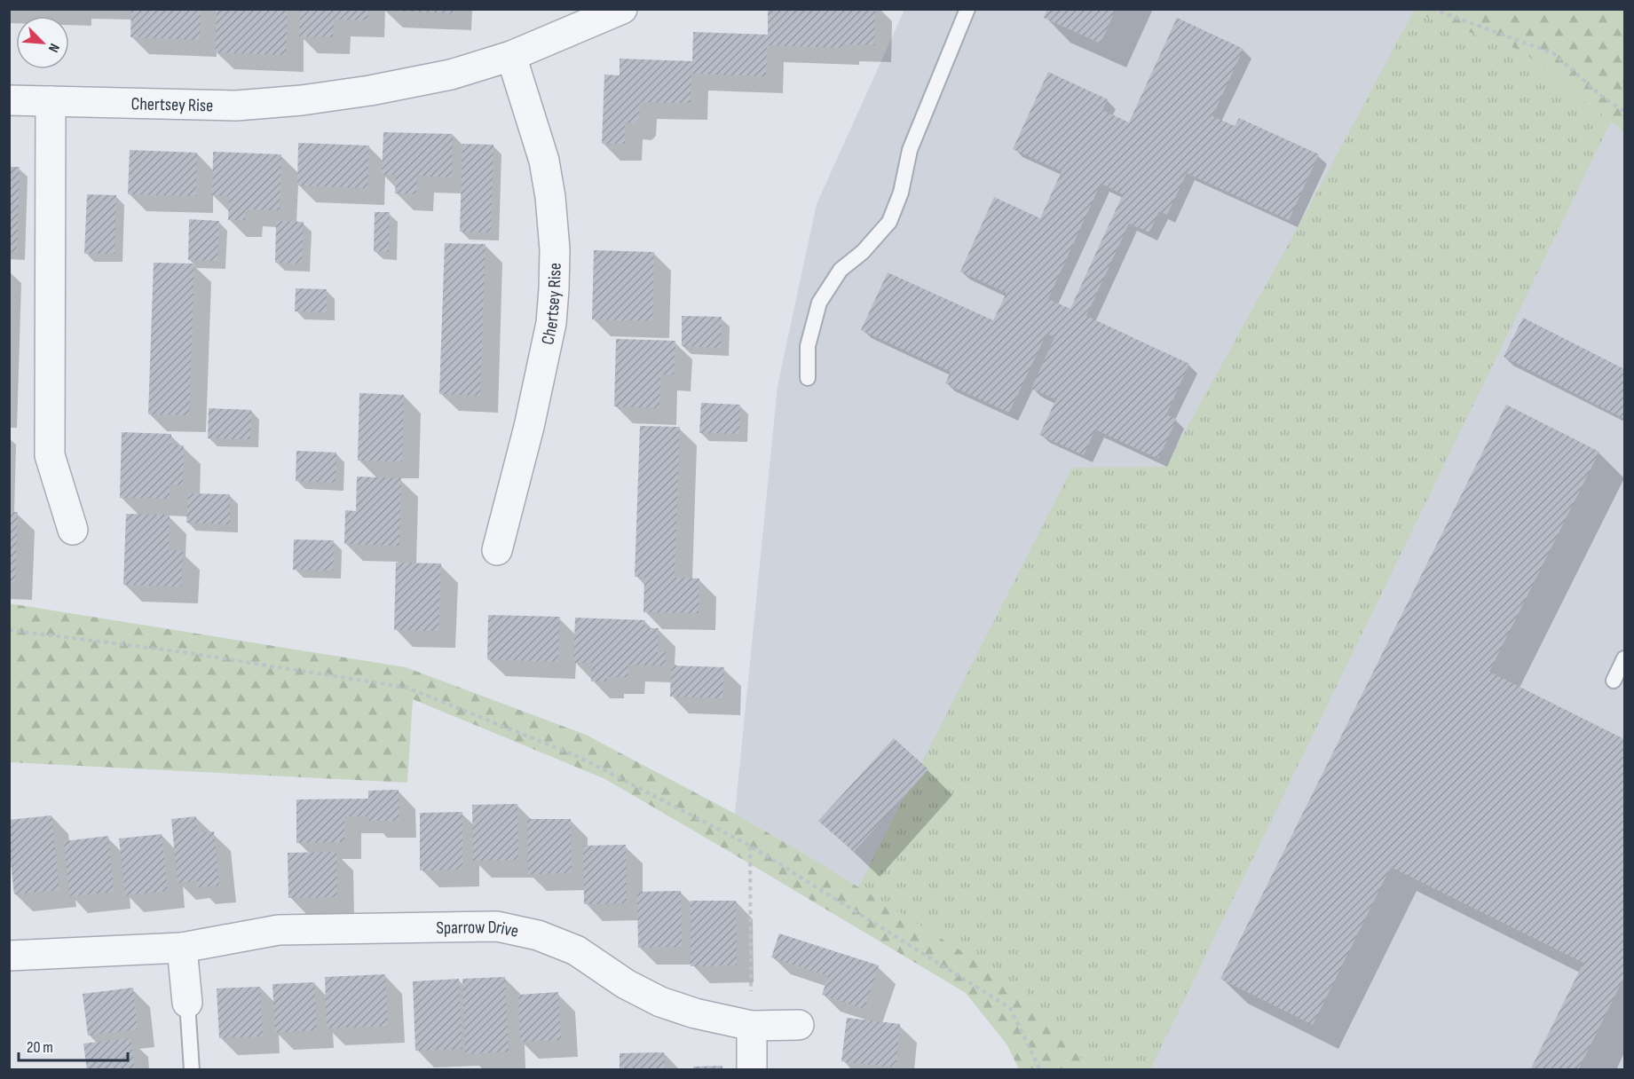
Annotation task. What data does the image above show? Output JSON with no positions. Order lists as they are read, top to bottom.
{
  "streets": {
    "street": ["Chertsey Rise", "Sparrow Drive"]
  },
  "scale_bar": "20 m",
  "north": "bottom right"
}
